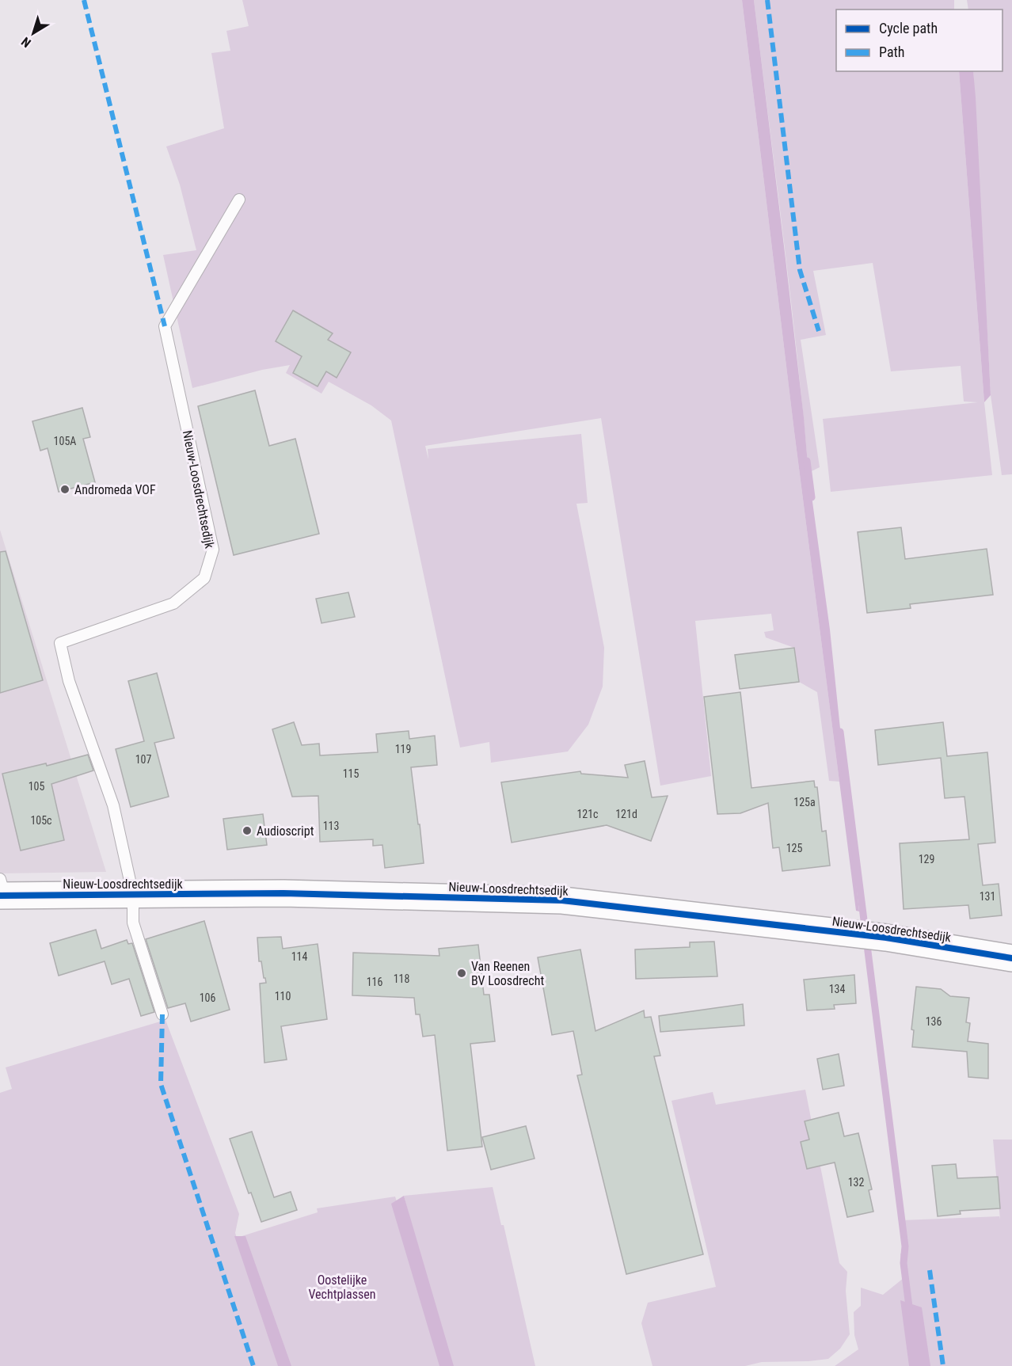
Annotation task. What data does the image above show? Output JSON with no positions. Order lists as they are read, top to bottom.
{
  "streets": {
    "street": ["Nieuw-Loosdrechtsedijk"]
  },
  "parks": ["Oostelijke Vechtplassen"],
  "places": ["Andromeda VOF", "Audioscript", "Van Reenen BV Loosdrecht"],
  "house_numbers": [
    "105A",
    "119",
    "107",
    "115",
    "105",
    "125a",
    "121c",
    "121d",
    "105c",
    "113",
    "125",
    "129",
    "131",
    "114",
    "118",
    "116",
    "134",
    "110",
    "106",
    "136",
    "132"
  ],
  "legend": ["Cycle path", "Path"],
  "north": "bottom left"
}
